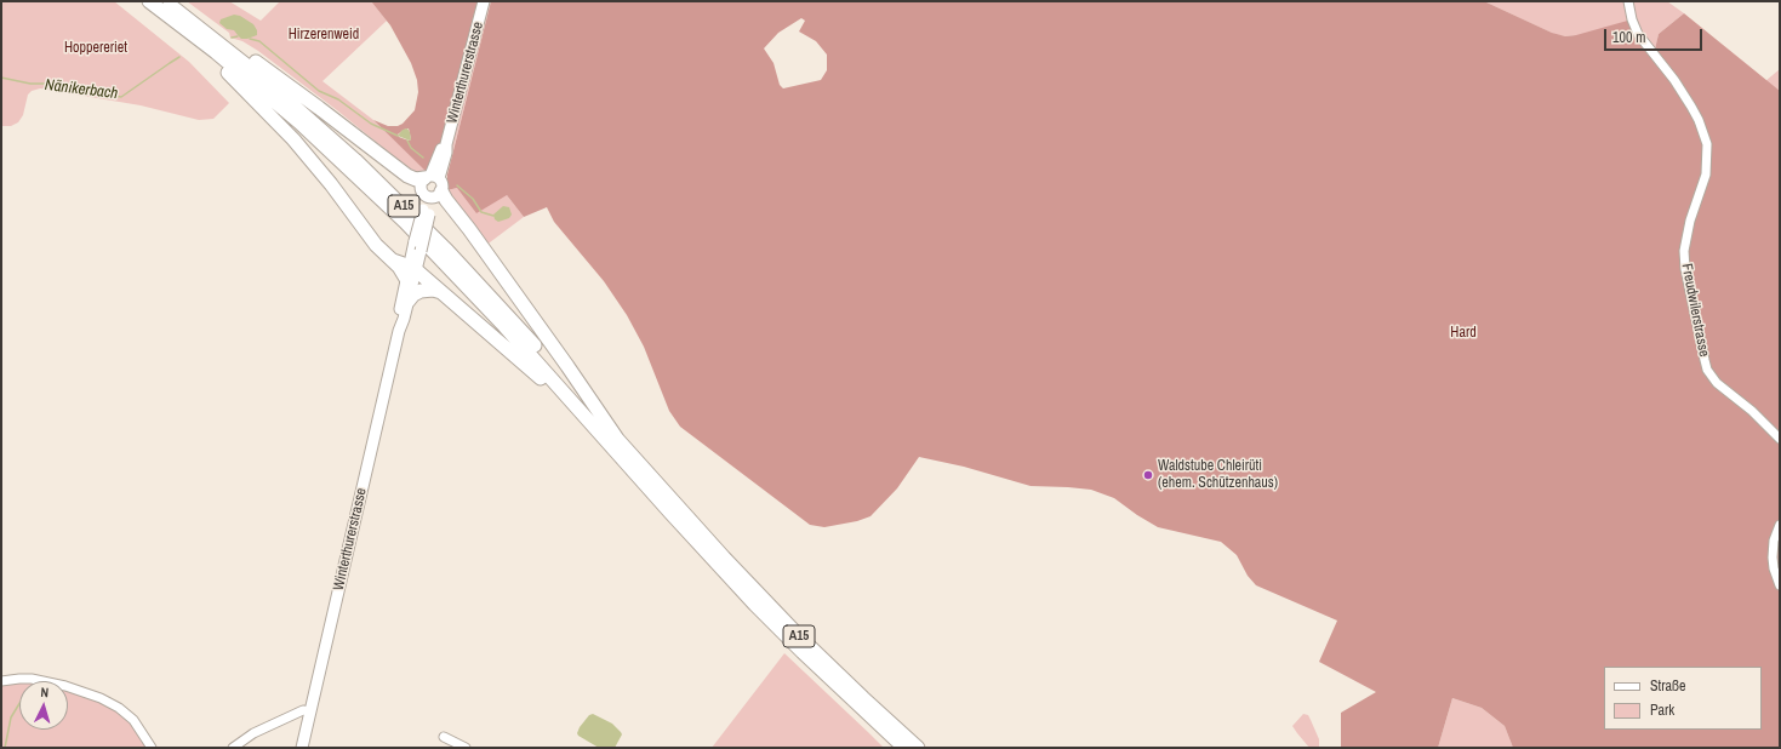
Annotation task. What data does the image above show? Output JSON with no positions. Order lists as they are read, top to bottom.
{
  "streets": {
    "highway": ["A15"],
    "main road": ["Winterthurerstrasse"],
    "street": ["Freudwilerstrasse"]
  },
  "water": ["Nänikerbach"],
  "parks": ["Hirzerenweid", "Hoppereriet", "Hard"],
  "places": ["Waldstube Chleirüti (ehem. Schützenhaus)"],
  "legend": ["Straße", "Park"],
  "scale_bar": "100 m",
  "north": "top"
}
